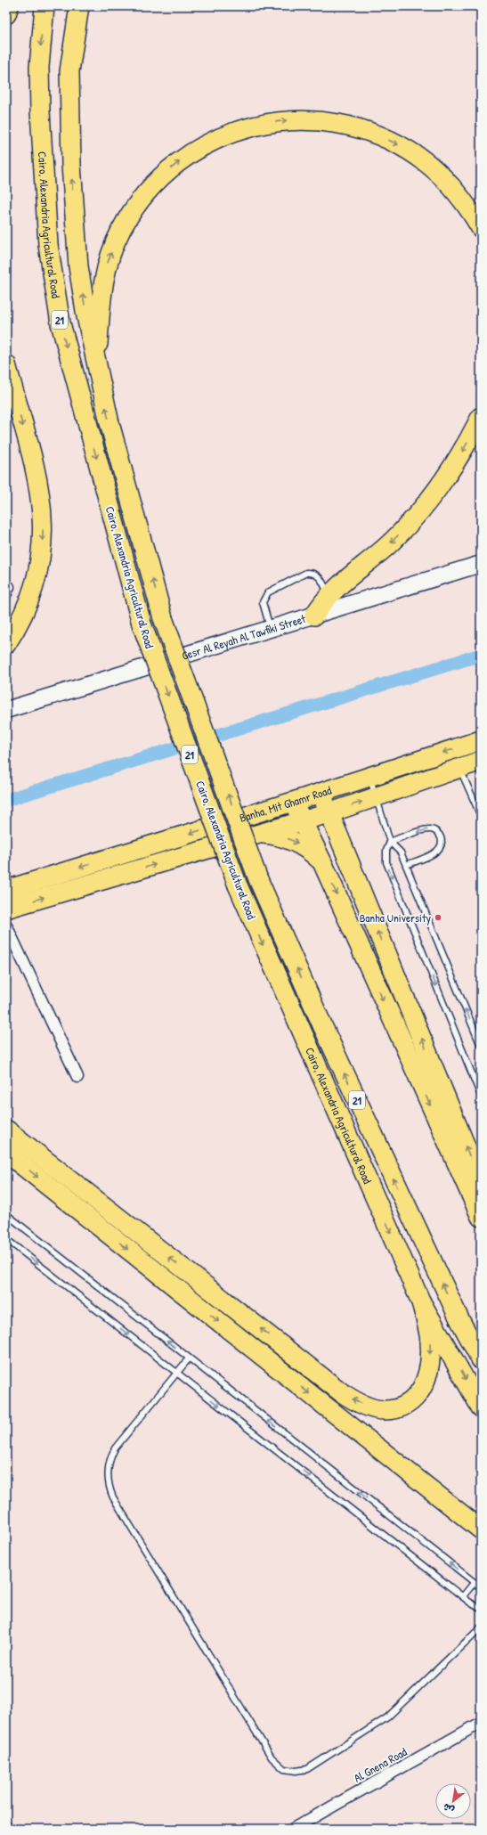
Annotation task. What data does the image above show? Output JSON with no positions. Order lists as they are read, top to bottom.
{
  "streets": {
    "highway": ["Cairo, Alexandria Agricultural Road", "21", "Banha, Mit Ghamr Road"],
    "main road": ["Gesr Al Reyah Al Tawfiki Street"],
    "street": ["Al Gnena Road"]
  },
  "places": ["Banha University"],
  "north": "bottom left"
}
